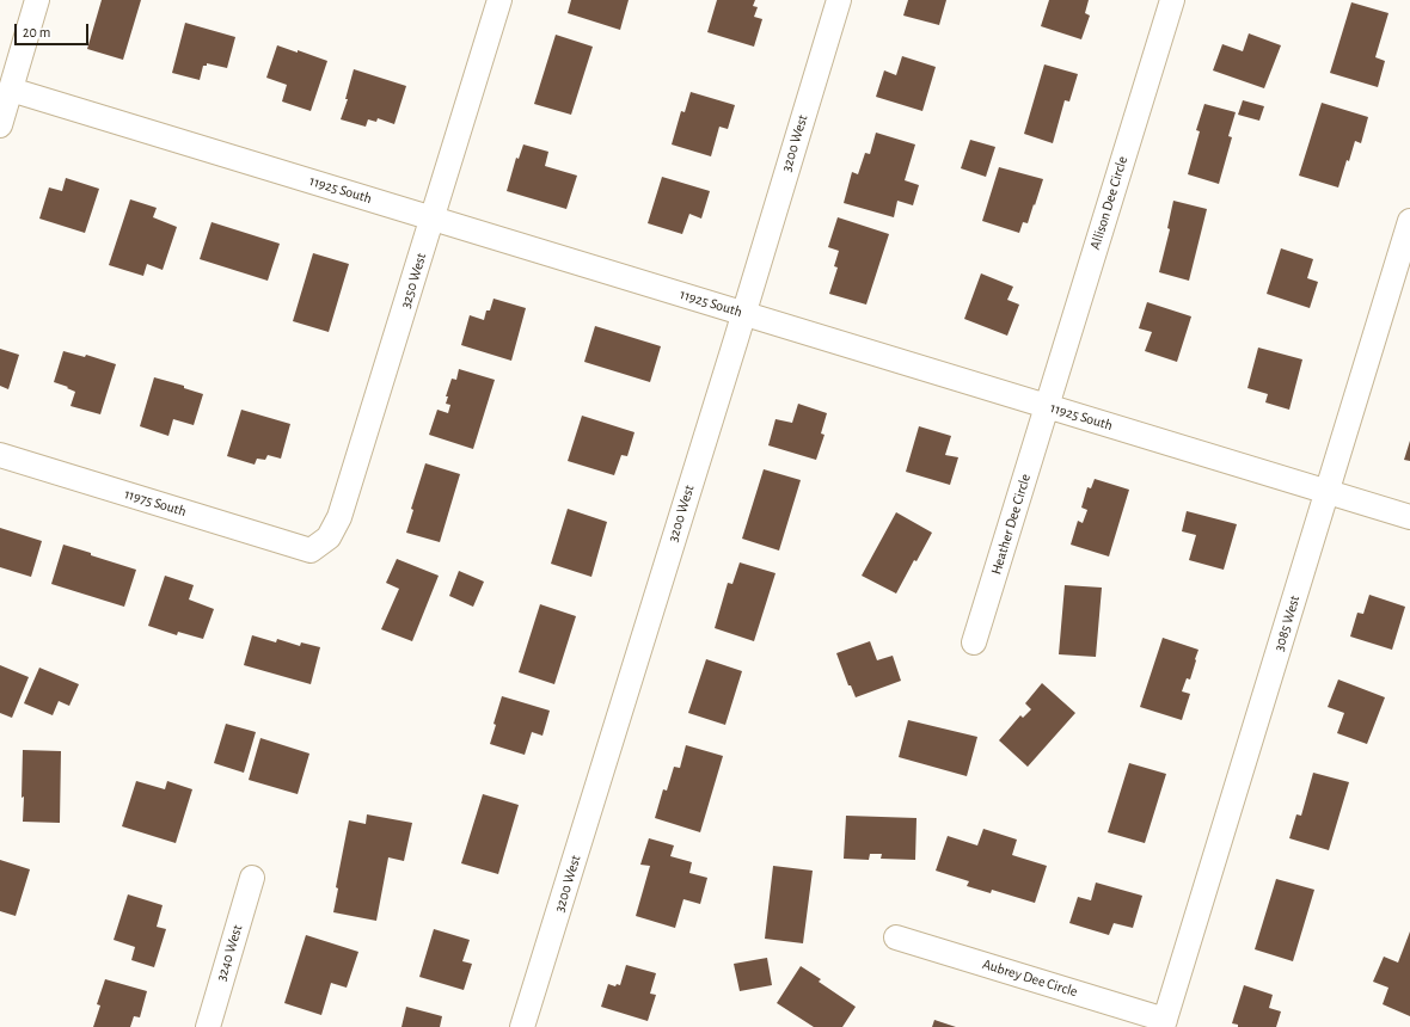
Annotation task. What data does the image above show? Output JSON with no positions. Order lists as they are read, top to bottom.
{
  "streets": {
    "street": [
      "3200 West",
      "11925 South",
      "Allison Dee Circle",
      "3250 West",
      "11975 South",
      "Heather Dee Circle",
      "3085 West",
      "3240 West",
      "Aubrey Dee Circle"
    ]
  },
  "crossings": [
    ["3200 West", "11925 South"],
    ["11925 South", "Allison Dee Circle"],
    ["11925 South", "3250 West"],
    ["11925 South", "Heather Dee Circle"],
    ["11925 South", "3085 West"],
    ["Allison Dee Circle", "Heather Dee Circle"],
    ["3250 West", "11975 South"],
    ["3085 West", "Aubrey Dee Circle"]
  ],
  "scale_bar": "20 m"
}
